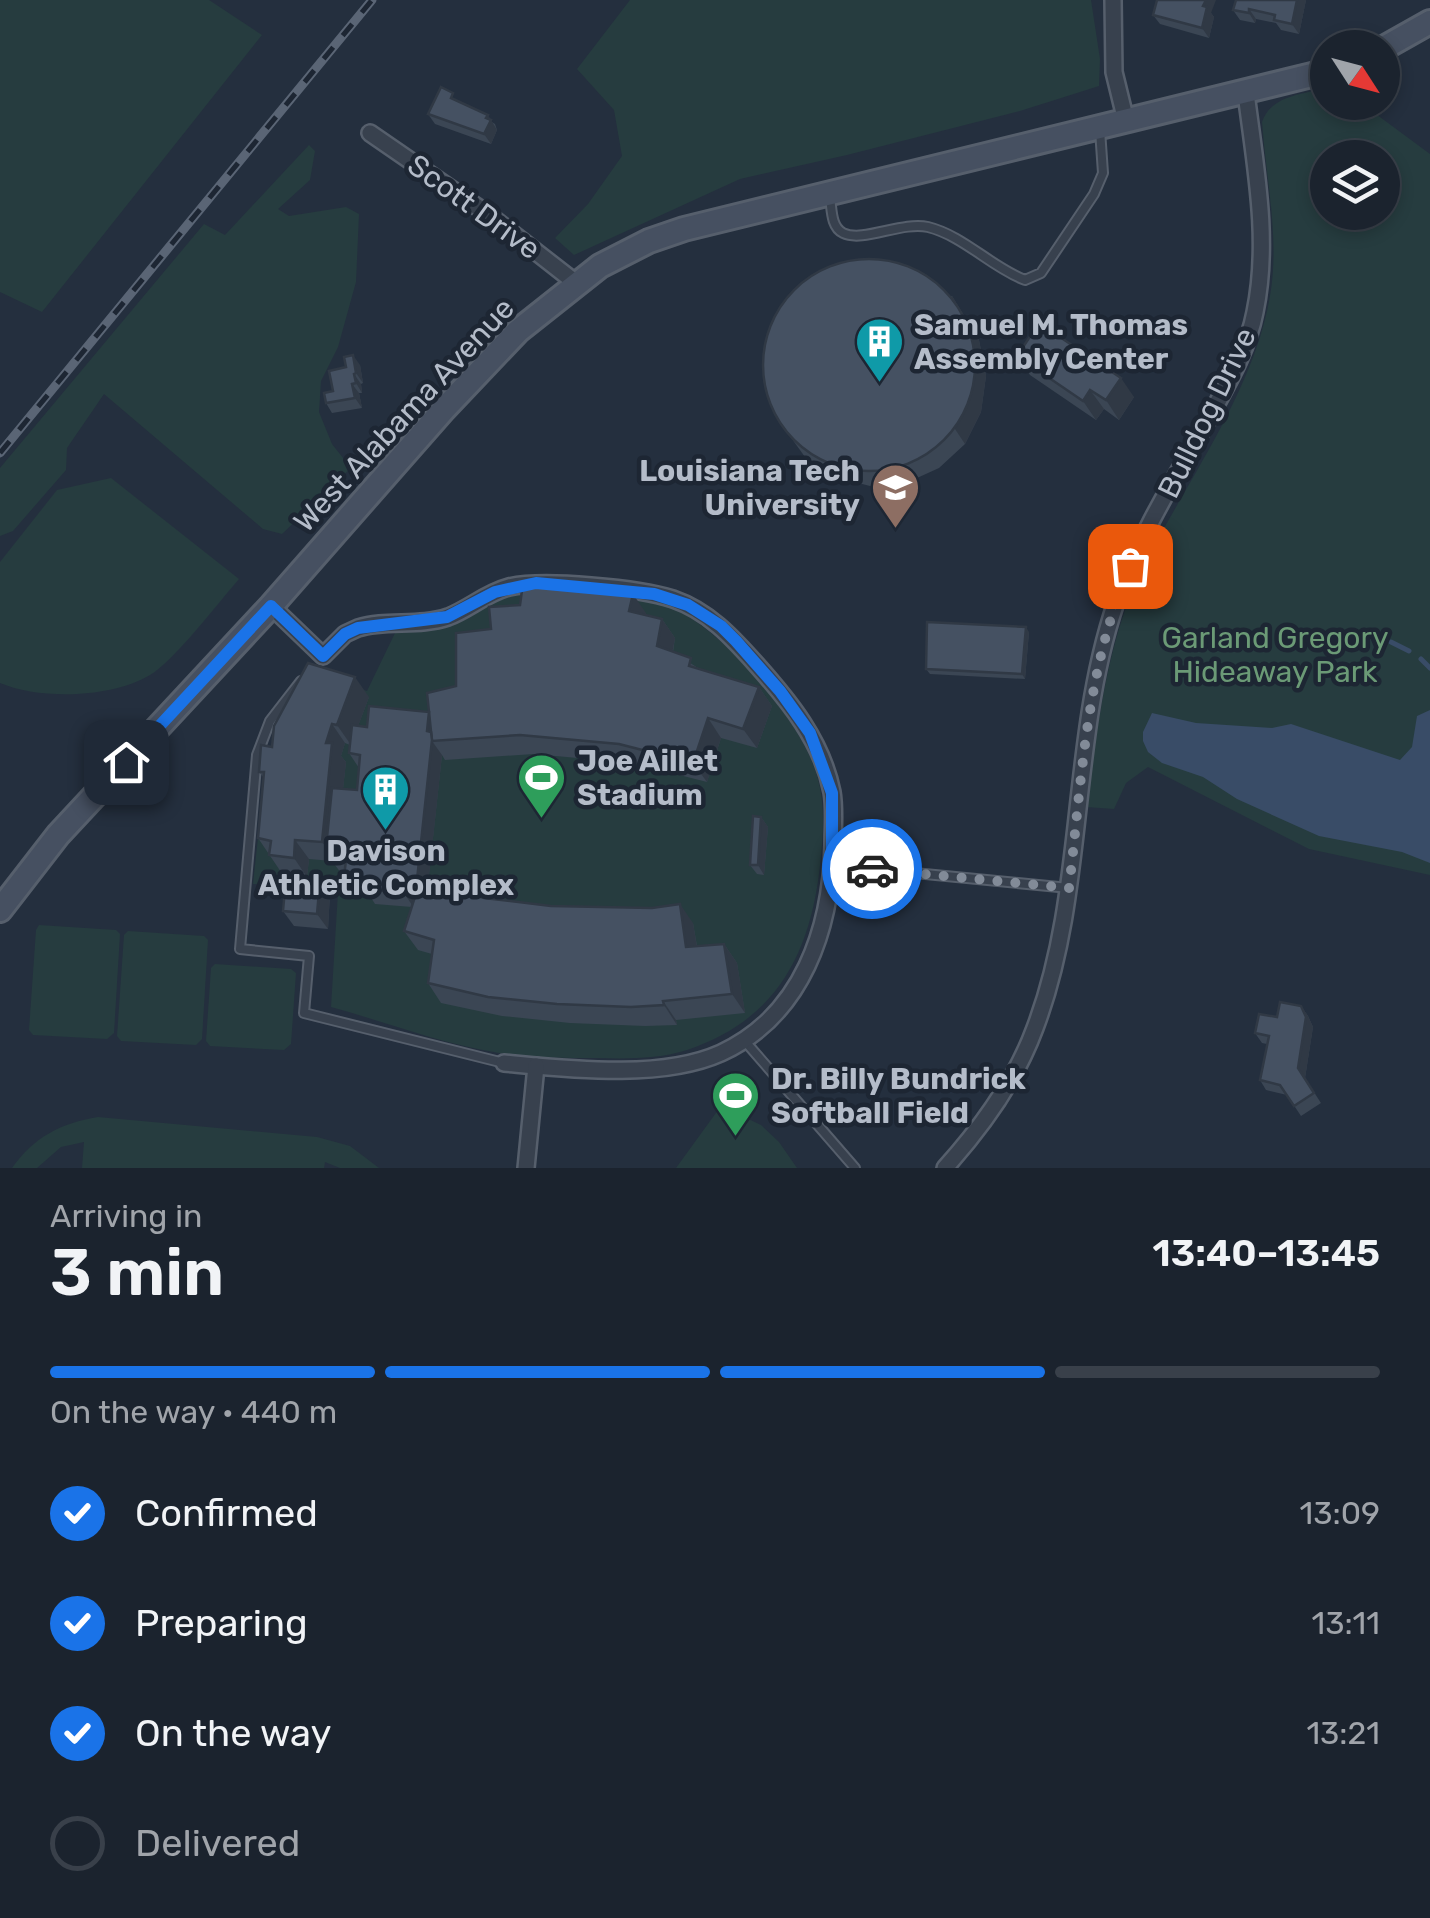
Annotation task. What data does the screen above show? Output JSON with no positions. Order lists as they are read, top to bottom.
{
  "streets": {
    "main road": ["West Alabama Avenue"],
    "street": ["Scott Drive", "Bulldog Drive"]
  },
  "crossings": [
    ["Scott Drive", "West Alabama Avenue"],
    ["Bulldog Drive", "West Alabama Avenue"]
  ],
  "parks": ["Garland Gregory Hideaway Park"],
  "places": {
    "building": ["Samuel M. Thomas Assembly Center", "Davison Athletic Complex"],
    "school or university": ["Louisiana Tech University"],
    "sports": ["Joe Aillet Stadium", "Dr. Billy Bundrick Softball Field"]
  },
  "north": "bottom right",
  "page": {
    "heading": ["3 min", "Arriving in", "13:40–13:45"],
    "bar": "On the way · 440 m",
    "list": [
      ["Confirmed", "13:09"],
      ["Preparing", "13:11"],
      ["On the way", "13:21"],
      "Delivered"
    ]
  }
}
